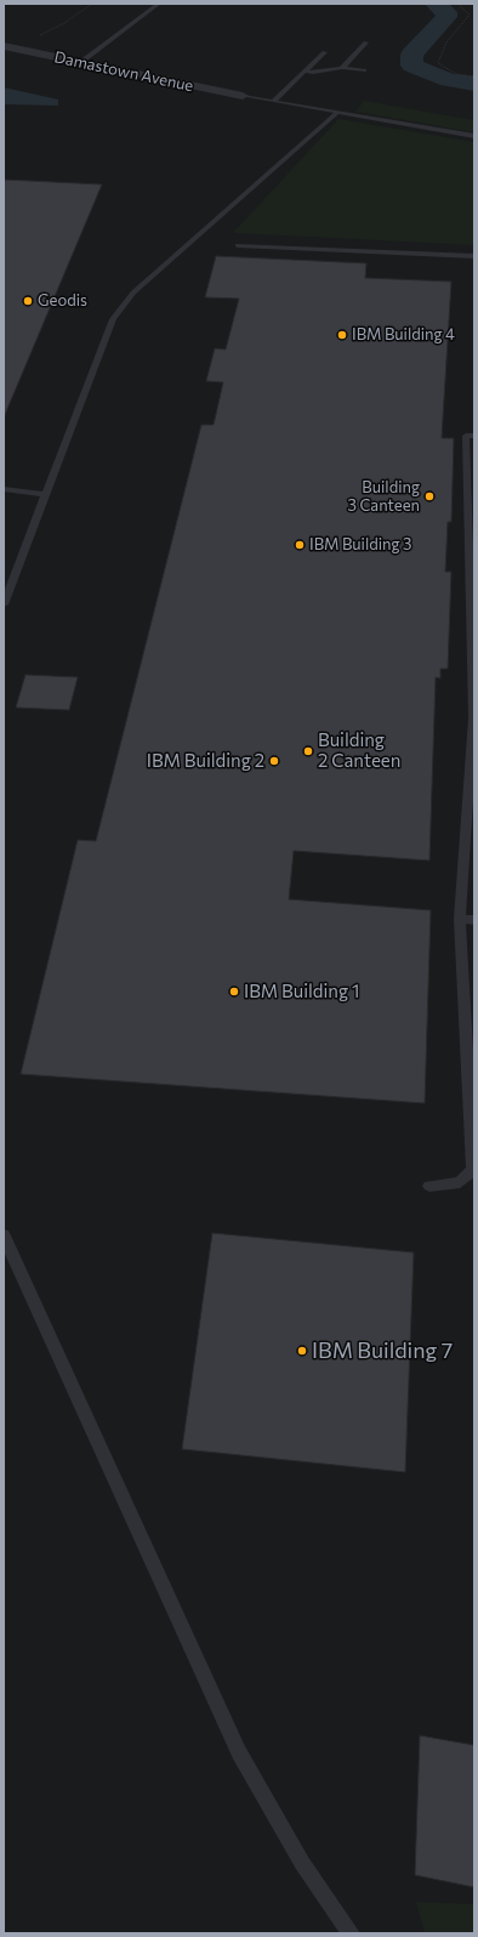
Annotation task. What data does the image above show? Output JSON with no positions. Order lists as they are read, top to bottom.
{
  "streets": {
    "street": ["Damastown Avenue"]
  },
  "places": [
    "Geodis",
    "IBM Building 4",
    "Building 3 Canteen",
    "IBM Building 3",
    "Building 2 Canteen",
    "IBM Building 2",
    "IBM Building 1",
    "IBM Building 7"
  ]
}
